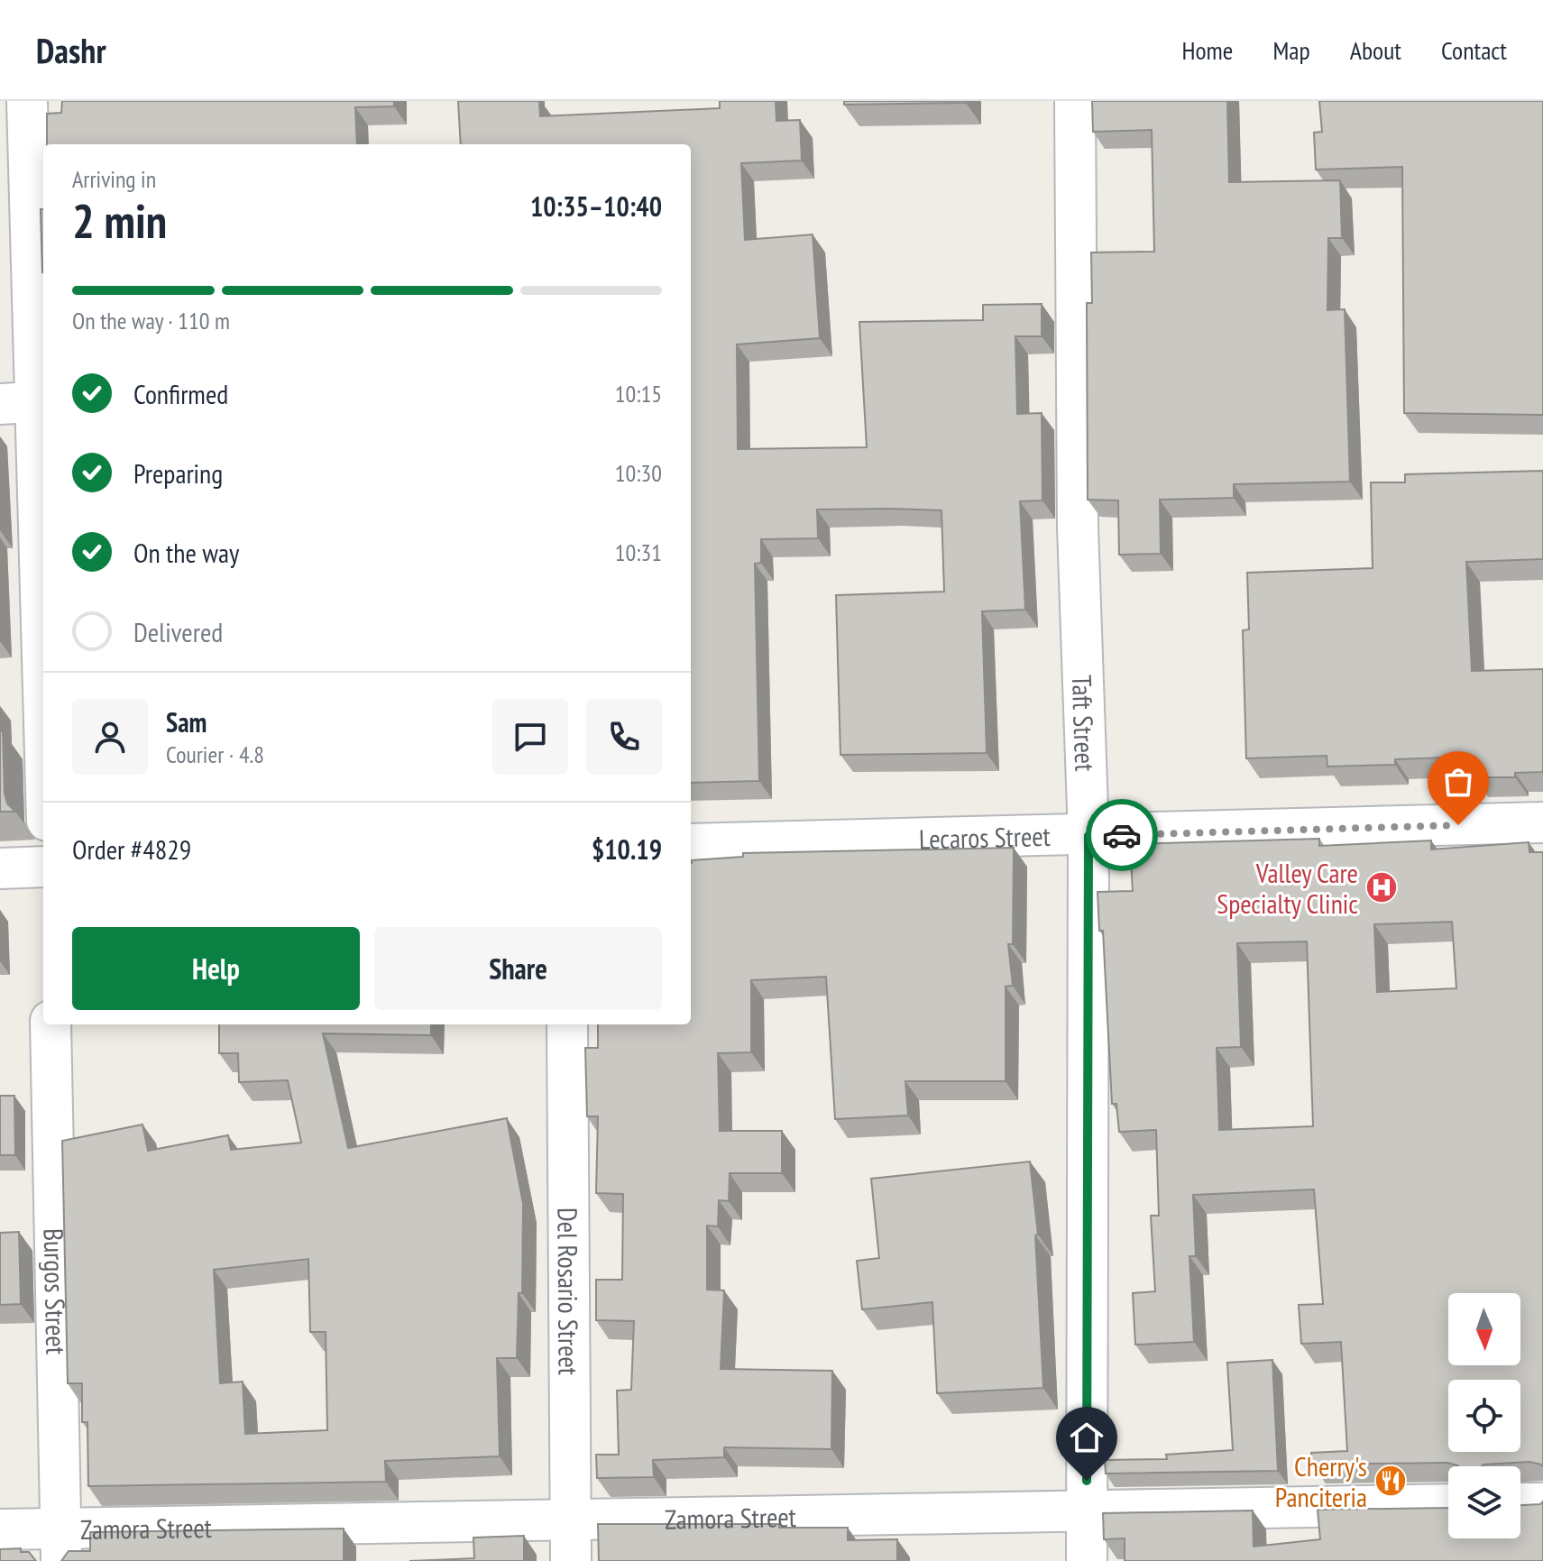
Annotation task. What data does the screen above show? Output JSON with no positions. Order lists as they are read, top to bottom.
{
  "streets": {
    "street": [
      "Taft Street",
      "Lecaros Street",
      "Del Rosario Street",
      "Burgos Street",
      "Zamora Street"
    ]
  },
  "crossings": [
    ["Taft Street", "Lecaros Street"],
    ["Taft Street", "Zamora Street"],
    ["Del Rosario Street", "Zamora Street"],
    ["Burgos Street", "Zamora Street"]
  ],
  "places": {
    "hospital": ["Valley Care Specialty Clinic"],
    "restaurant": ["Cherry's Panciteria"]
  },
  "north": "bottom",
  "page": {
    "header": "Dashr",
    "nav": [
      "Home",
      "Map",
      "About",
      "Contact"
    ],
    "heading": ["2 min", "Arriving in", "10:35–10:40"],
    "panel": [
      "Sam",
      "Courier · 4.8",
      "Order #4829",
      "$10.19"
    ],
    "bar": "On the way · 110 m",
    "list": [
      ["Confirmed", "10:15"],
      ["Preparing", "10:30"],
      ["On the way", "10:31"],
      "Delivered"
    ],
    "buttons": ["Help", "Share"]
  }
}
